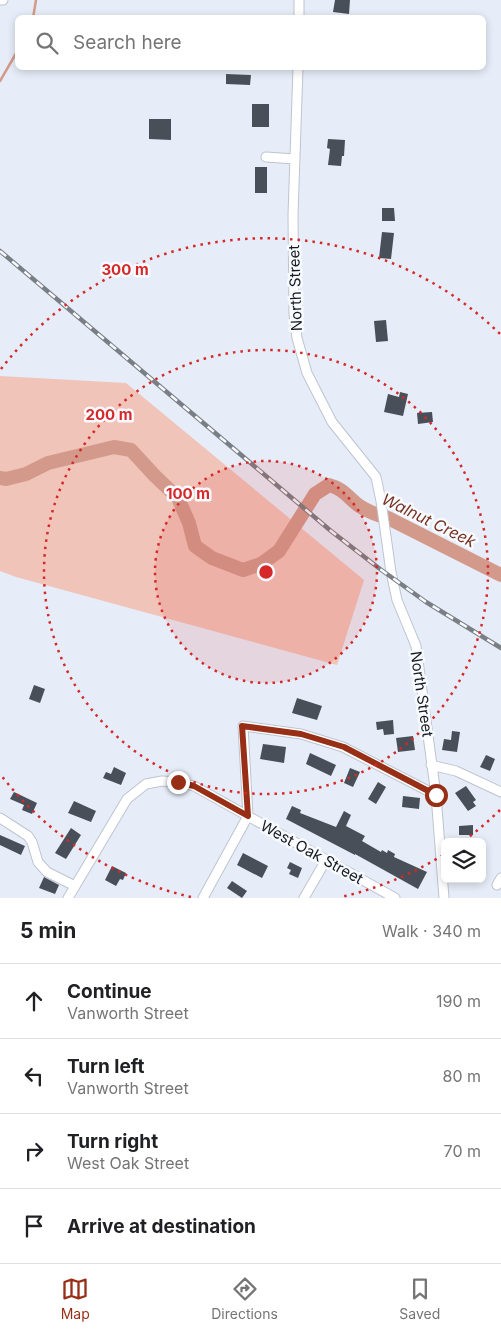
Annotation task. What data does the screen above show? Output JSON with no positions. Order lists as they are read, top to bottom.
{
  "streets": {
    "street": ["North Street", "West Oak Street"]
  },
  "water": ["Walnut Creek"],
  "page": {
    "search": "Search here",
    "heading": ["5 min", "Walk · 340 m"],
    "list": [
      ["Continue", "Vanworth Street", "190 m"],
      ["Turn left", "Vanworth Street", "80 m"],
      ["Turn right", "West Oak Street", "70 m"],
      "Arrive at destination"
    ],
    "nav": ["Map", "Directions", "Saved"]
  },
  "rings": ["300 m", "200 m", "100 m"]
}
